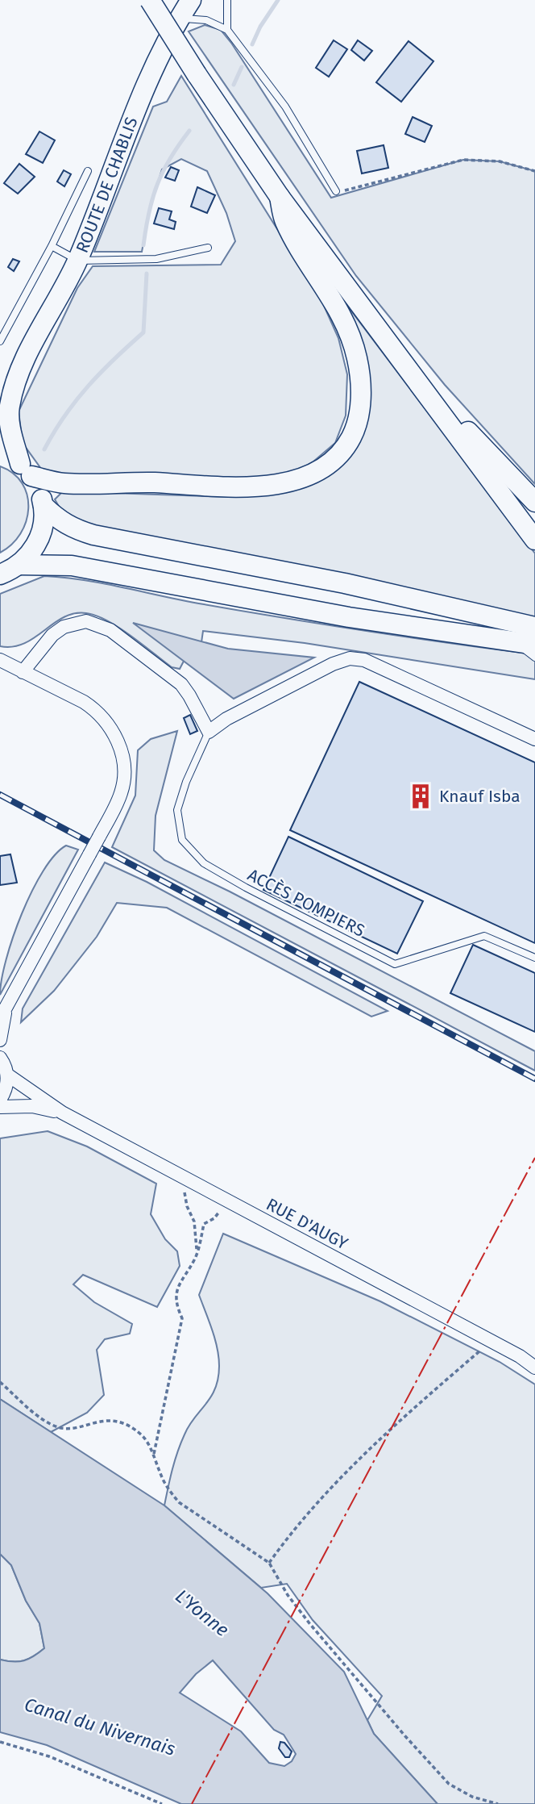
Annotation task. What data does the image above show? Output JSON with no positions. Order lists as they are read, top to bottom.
{
  "streets": {
    "main road": ["ROUTE DE CHABLIS"],
    "street": ["RUE D'AUGY"],
    "lane": ["ACCÈS POMPIERS"]
  },
  "water": ["L'Yonne", "Canal du Nivernais"],
  "places": {
    "building": ["Knauf Isba"]
  }
}
